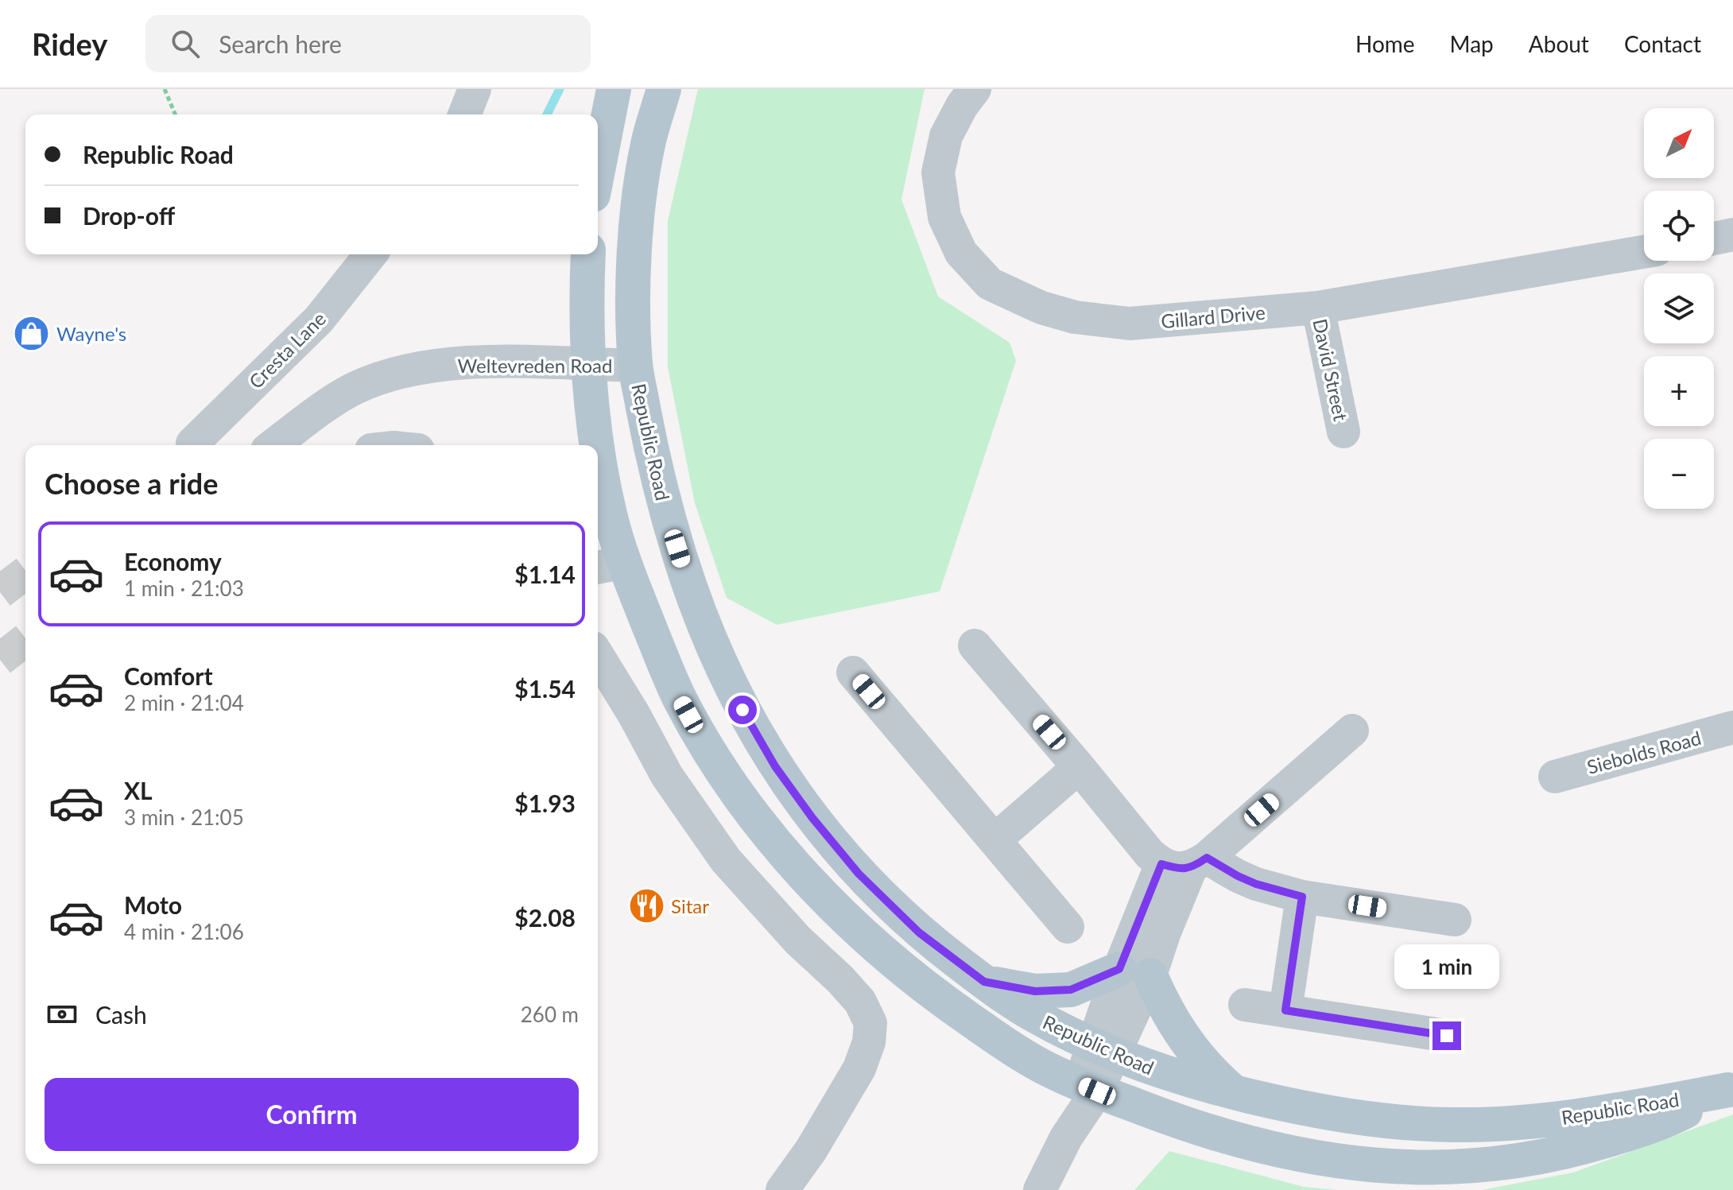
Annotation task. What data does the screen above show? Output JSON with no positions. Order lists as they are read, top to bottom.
{
  "streets": {
    "main road": ["Republic Road"],
    "street": [
      "Gillard Drive",
      "Cresta Lane",
      "Weltevreden Road",
      "David Street",
      "Siebolds Road"
    ]
  },
  "crossings": [
    ["Gillard Drive", "David Street"],
    ["Weltevreden Road", "Republic Road"]
  ],
  "places": {
    "shop": ["Wayne's"],
    "restaurant": ["Sitar"]
  },
  "north": "top right",
  "page": {
    "header": "Ridey",
    "search": "Search here",
    "nav": [
      "Home",
      "Map",
      "About",
      "Contact"
    ],
    "map_buttons": ["+", "−"],
    "banner": ["Republic Road", "Drop-off"],
    "heading": "Choose a ride",
    "list": [
      {
        "name": "Economy",
        "note": "1 min · 21:03",
        "value": "$1.14"
      },
      {
        "name": "Comfort",
        "note": "2 min · 21:04",
        "value": "$1.54"
      },
      {
        "name": "XL",
        "note": "3 min · 21:05",
        "value": "$1.93"
      },
      {
        "name": "Moto",
        "note": "4 min · 21:06",
        "value": "$2.08"
      }
    ],
    "bubble": "1 min",
    "pay": ["Cash", "260 m"],
    "buttons": "Confirm"
  }
}
